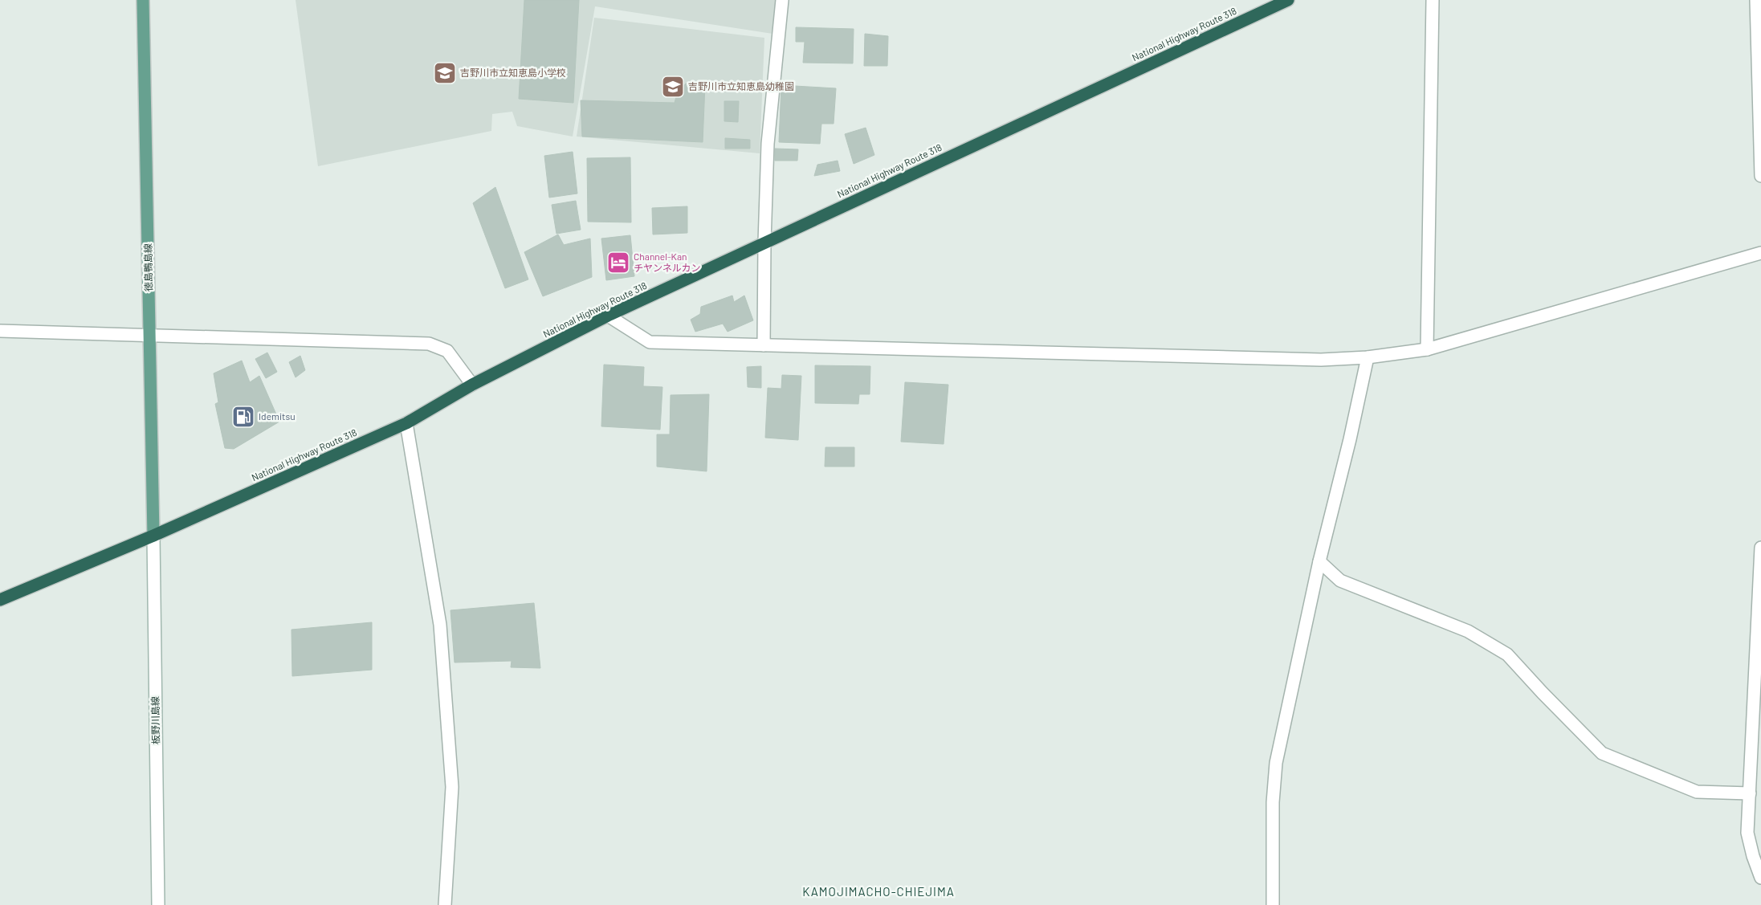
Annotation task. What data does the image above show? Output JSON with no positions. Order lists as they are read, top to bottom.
{
  "streets": {
    "highway": ["National Highway Route 318"],
    "main road": ["徳島鴨島線"],
    "street": ["板野川島線"]
  },
  "crossings": [
    ["National Highway Route 318", "徳島鴨島線"],
    ["National Highway Route 318", "板野川島線"],
    ["徳島鴨島線", "板野川島線"]
  ],
  "districts": ["KAMOJIMACHO-CHIEJIMA"],
  "places": {
    "school or university": ["吉野川市立知恵島小学校", "吉野川市立知恵島幼稚園"],
    "hotel": ["Channel-Kan チヤンネルカン"],
    "fuel station": ["Idemitsu"]
  }
}
